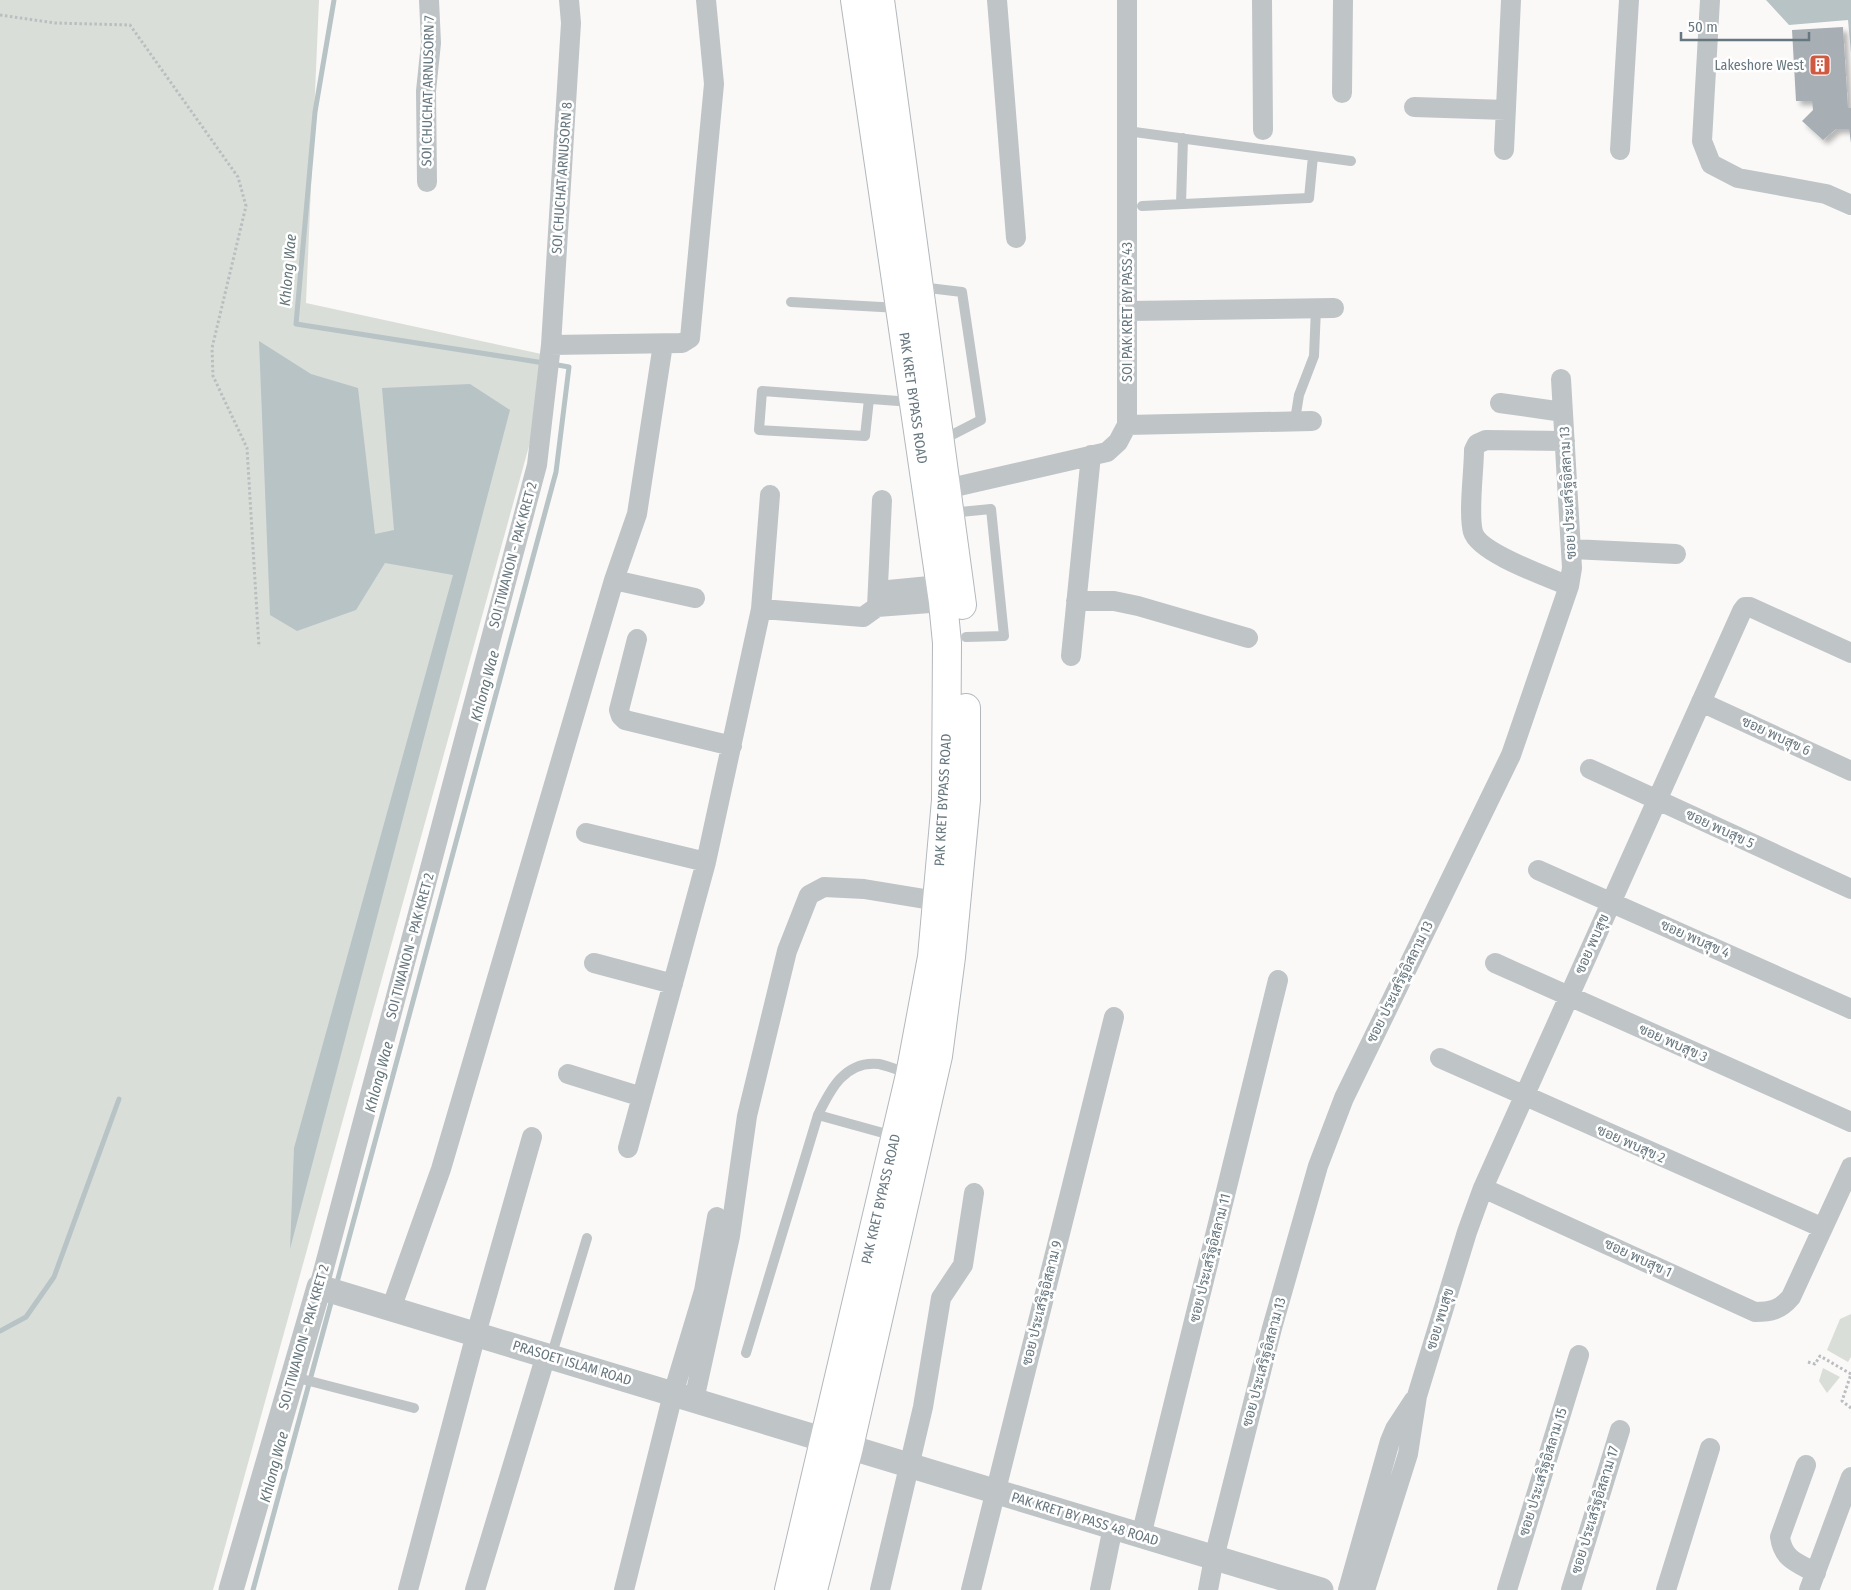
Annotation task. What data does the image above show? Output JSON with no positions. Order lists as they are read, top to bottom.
{
  "streets": {
    "main road": ["PAK KRET BYPASS ROAD"],
    "street": [
      "SOI CHUCHAT ARNUSORN 7",
      "SOI CHUCHAT ARNUSORN 8",
      "SOI PAK KRET BY PASS 43",
      "ซอย ประเสริฐอิสลาม 13",
      "SOI TIWANON - PAK KRET 2",
      "ซอย พบสุข 6",
      "ซอย พบสุข 5",
      "ซอย พบสุข 4",
      "ซอย พบสุข",
      "ซอย พบสุข 3",
      "ซอย พบสุข 2",
      "ซอย ประเสริฐอิสลาม 11",
      "ซอย พบสุข 1",
      "ซอย ประเสริฐอิสลาม 9",
      "PRASOET ISLAM ROAD",
      "ซอย ประเสริฐอิสลาม 15",
      "ซอย ประเสริฐอิสลาม 17",
      "PAK KRET BY PASS 48 ROAD"
    ]
  },
  "crossings": [
    ["SOI CHUCHAT ARNUSORN 8", "SOI TIWANON - PAK KRET 2"],
    ["SOI PAK KRET BY PASS 43", "PAK KRET BYPASS ROAD"],
    ["PAK KRET BYPASS ROAD", "PRASOET ISLAM ROAD"],
    ["PAK KRET BYPASS ROAD", "PAK KRET BY PASS 48 ROAD"],
    ["ซอย ประเสริฐอิสลาม 13", "PAK KRET BY PASS 48 ROAD"],
    ["SOI TIWANON - PAK KRET 2", "PRASOET ISLAM ROAD"],
    ["ซอย พบสุข 6", "ซอย พบสุข"],
    ["ซอย พบสุข 5", "ซอย พบสุข"],
    ["ซอย พบสุข 4", "ซอย พบสุข"],
    ["ซอย พบสุข", "ซอย พบสุข 3"],
    ["ซอย พบสุข", "ซอย พบสุข 2"],
    ["ซอย พบสุข", "ซอย พบสุข 1"],
    ["ซอย พบสุข 2", "ซอย พบสุข 1"],
    ["ซอย ประเสริฐอิสลาม 11", "PAK KRET BY PASS 48 ROAD"],
    ["ซอย ประเสริฐอิสลาม 9", "PAK KRET BY PASS 48 ROAD"],
    ["PRASOET ISLAM ROAD", "PAK KRET BY PASS 48 ROAD"]
  ],
  "water": ["Khlong Wae"],
  "places": {
    "building": ["Lakeshore West"]
  },
  "scale_bar": "50 m"
}
